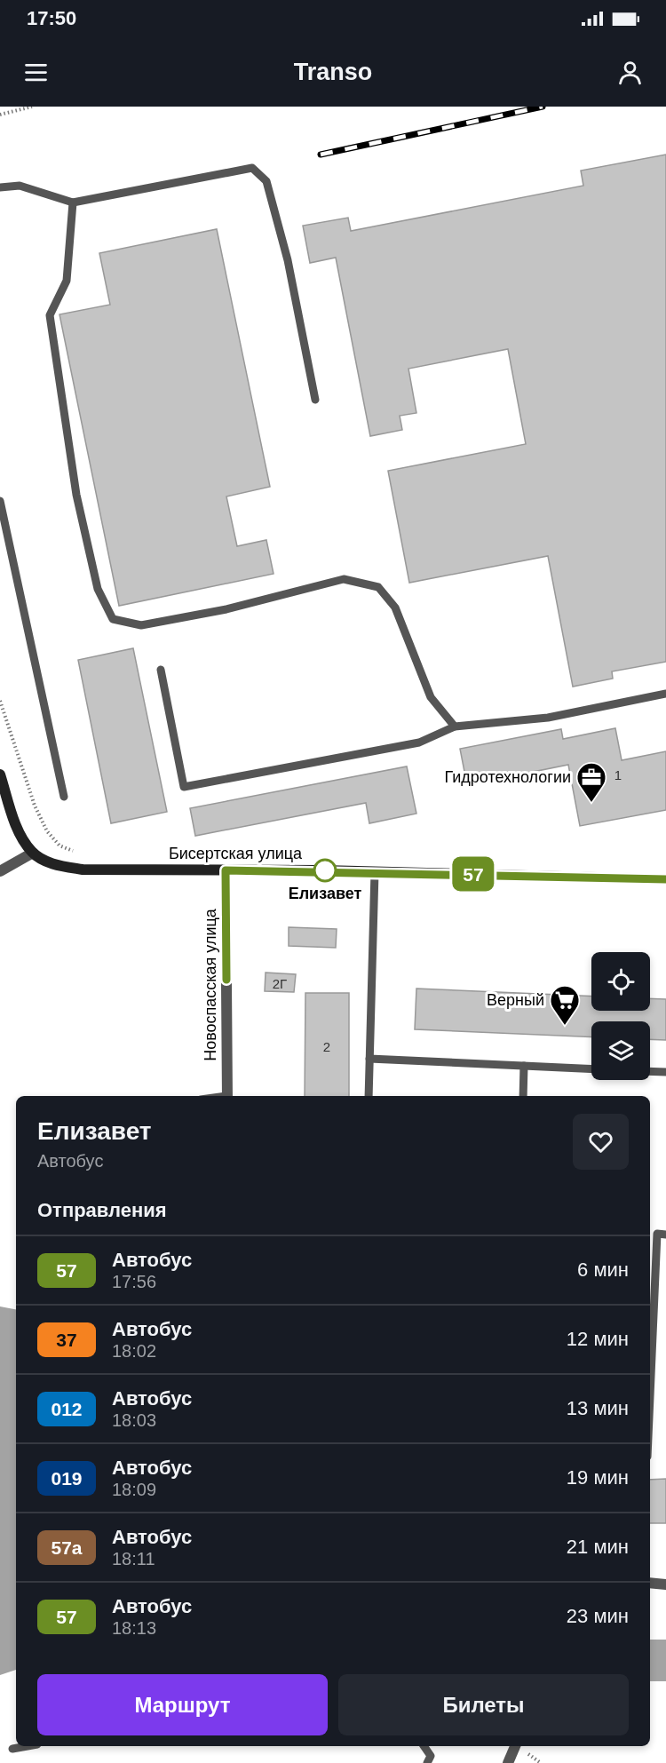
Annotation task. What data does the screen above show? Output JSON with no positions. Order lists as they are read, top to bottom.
{
  "streets": {
    "main road": ["Бисертская улица"],
    "street": ["Новоспасская улица"]
  },
  "crossings": [
    ["Бисертская улица", "Новоспасская улица"]
  ],
  "places": {
    "office": ["Гидротехнологии"],
    "other": ["Елизавет"],
    "supermarket": ["Верный"]
  },
  "lines": ["bus line 57"],
  "house_numbers": ["1", "2Г", "2"],
  "page": {
    "status": "17:50",
    "header": "Transo",
    "on_map": "57",
    "heading": [
      ["Елизавет", "Автобус"],
      "Отправления"
    ],
    "list": [
      {
        "mark": "57",
        "name": "Автобус",
        "note": "17:56",
        "value": "6 мин"
      },
      {
        "mark": "37",
        "name": "Автобус",
        "note": "18:02",
        "value": "12 мин"
      },
      {
        "mark": "012",
        "name": "Автобус",
        "note": "18:03",
        "value": "13 мин"
      },
      {
        "mark": "019",
        "name": "Автобус",
        "note": "18:09",
        "value": "19 мин"
      },
      {
        "mark": "57а",
        "name": "Автобус",
        "note": "18:11",
        "value": "21 мин"
      },
      {
        "mark": "57",
        "name": "Автобус",
        "note": "18:13",
        "value": "23 мин"
      }
    ],
    "buttons": ["Маршрут", "Билеты"]
  }
}
